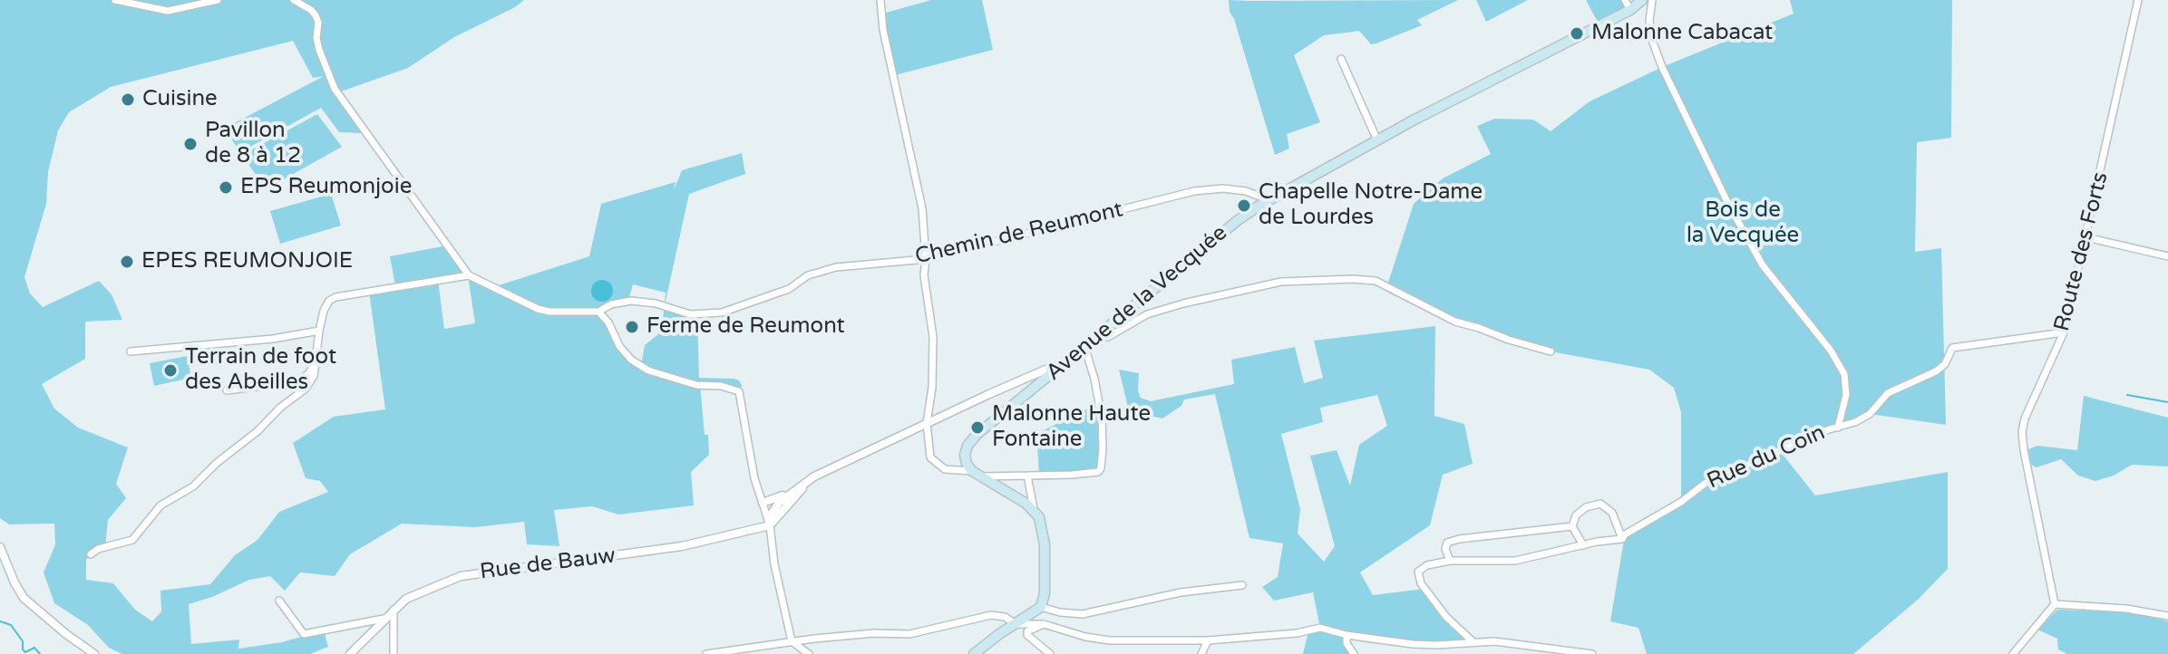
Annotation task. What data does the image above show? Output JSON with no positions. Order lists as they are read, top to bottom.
{
  "streets": {
    "main road": ["Avenue de la Vecquée"],
    "street": [
      "Chemin de Reumont",
      "Route des Forts",
      "Rue du Coin",
      "Rue de Bauw"
    ]
  },
  "crossings": [
    ["Chemin de Reumont", "Avenue de la Vecquée"],
    ["Route des Forts", "Rue du Coin"]
  ],
  "parks": ["Bois de la Vecquée"],
  "places": [
    "Malonne Cabacat",
    "Cuisine",
    "Pavillon de 8 à 12",
    "EPS Reumonjoie",
    "Chapelle Notre-Dame de Lourdes",
    "EPES REUMONJOIE",
    "Ferme de Reumont",
    "Terrain de foot des Abeilles",
    "Malonne Haute Fontaine"
  ]
}
